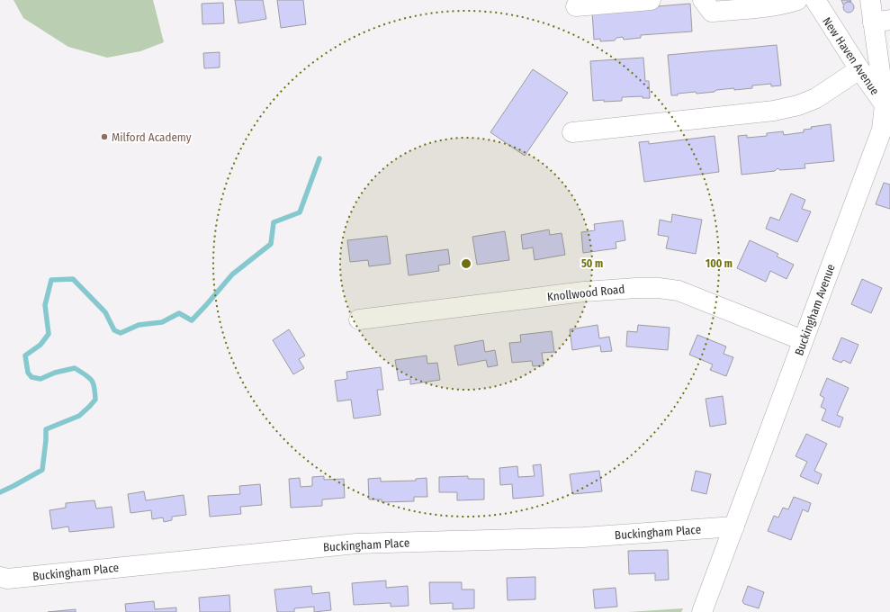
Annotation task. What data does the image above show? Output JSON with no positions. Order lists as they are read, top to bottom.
{
  "streets": {
    "street": [
      "New Haven Avenue",
      "Knollwood Road",
      "Buckingham Avenue",
      "Buckingham Place"
    ]
  },
  "crossings": [
    ["New Haven Avenue", "Buckingham Avenue"],
    ["Knollwood Road", "Buckingham Avenue"],
    ["Buckingham Avenue", "Buckingham Place"]
  ],
  "places": ["Milford Academy"],
  "rings": ["50 m", "100 m"]
}
